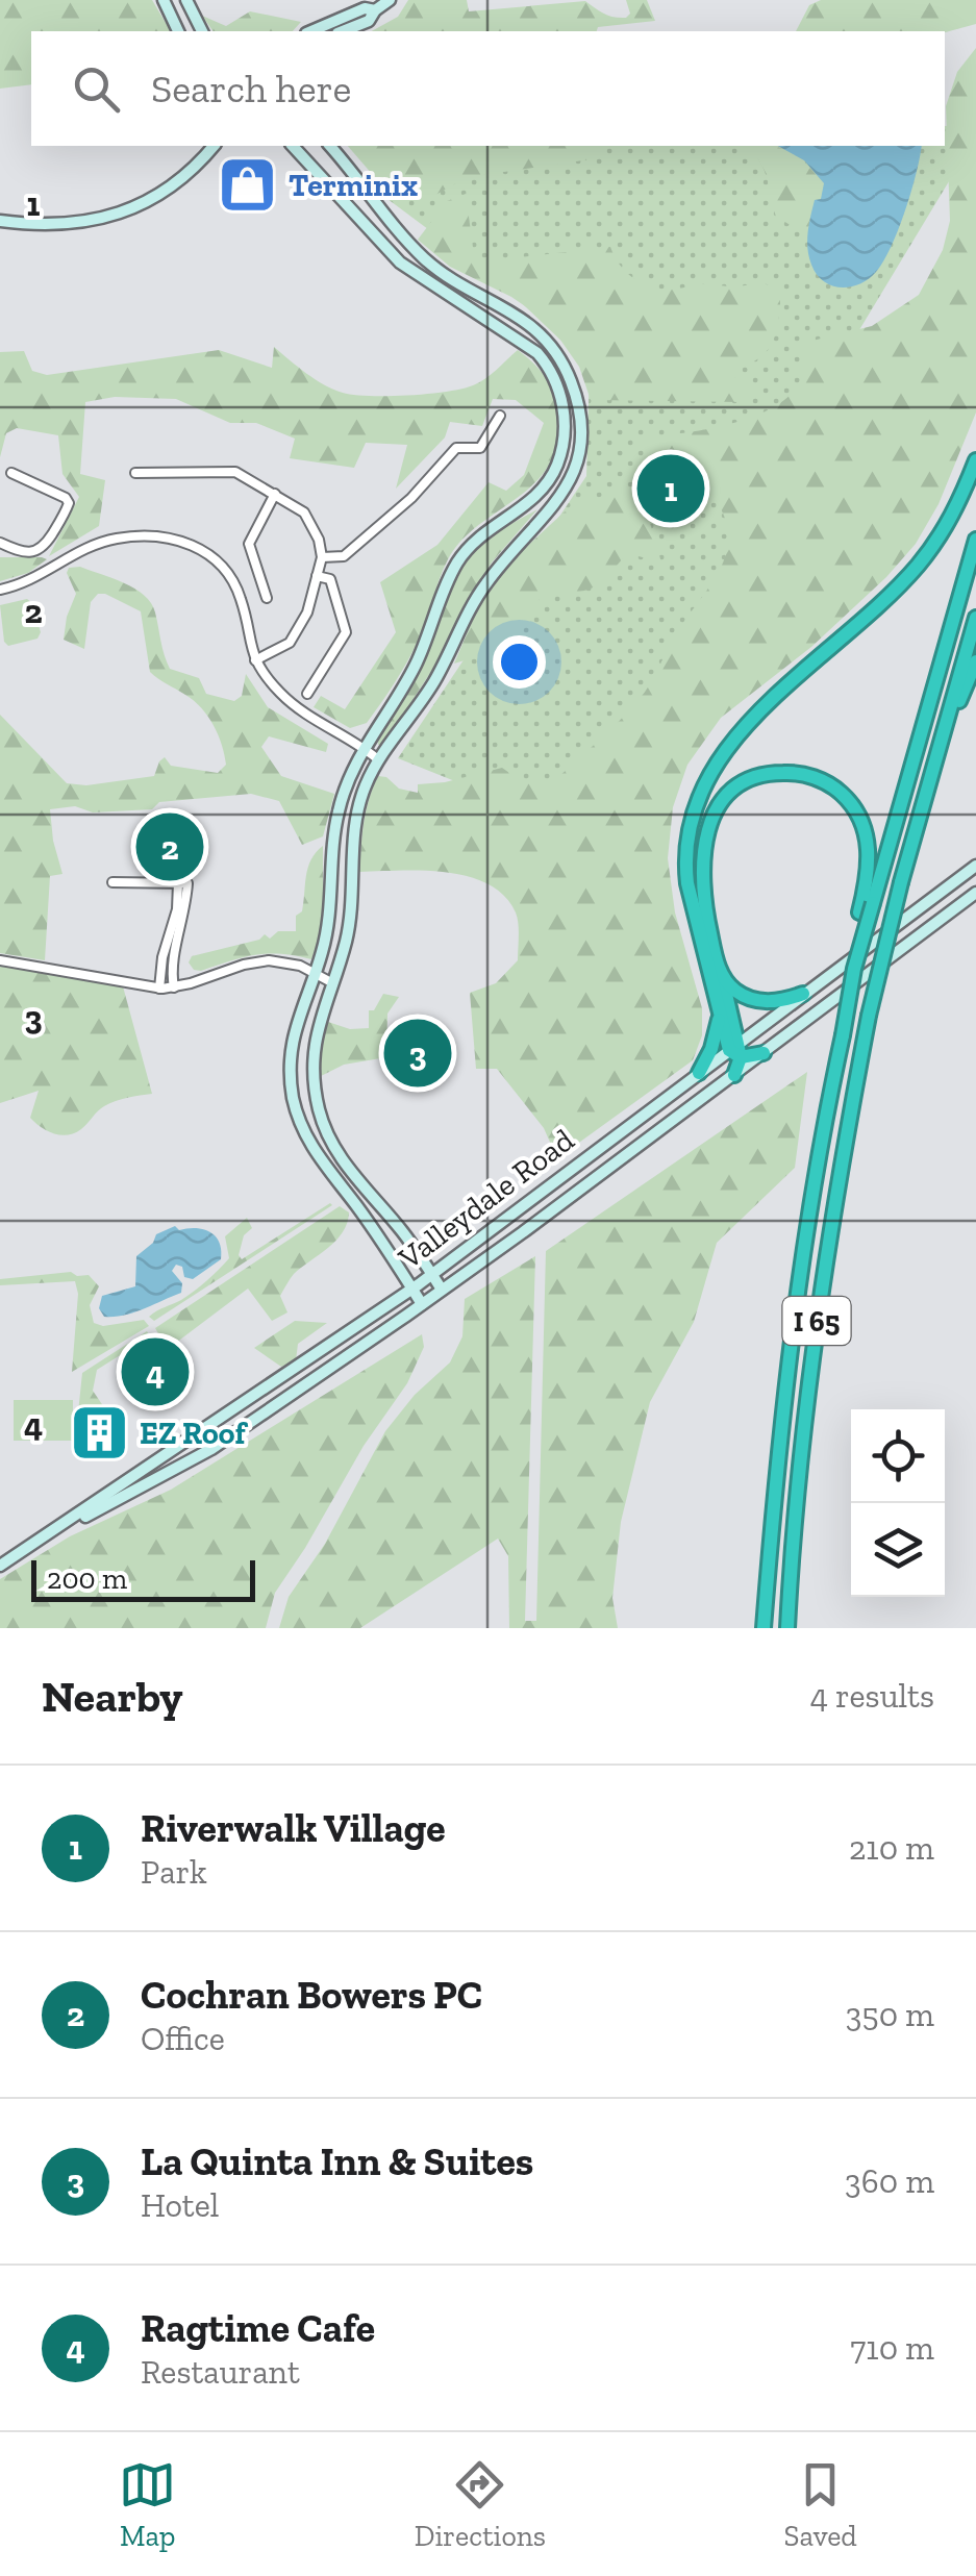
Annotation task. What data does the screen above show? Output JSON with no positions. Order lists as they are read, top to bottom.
{
  "streets": {
    "highway": ["I 65"],
    "street": ["Valleydale Road"]
  },
  "places": {
    "shop": ["Terminix"],
    "building": ["EZ Roof"]
  },
  "scale_bar": "200 m",
  "page": {
    "search": "Search here",
    "pins": [
      "1",
      "2",
      "3",
      "4"
    ],
    "scale": "200 m",
    "heading": ["Nearby", "4 results"],
    "list": [
      {
        "mark": "1",
        "name": "Riverwalk Village",
        "note": "Park",
        "value": "210 m"
      },
      {
        "mark": "2",
        "name": "Cochran Bowers PC",
        "note": "Office",
        "value": "350 m"
      },
      {
        "mark": "3",
        "name": "La Quinta Inn & Suites",
        "note": "Hotel",
        "value": "360 m"
      },
      {
        "mark": "4",
        "name": "Ragtime Cafe",
        "note": "Restaurant",
        "value": "710 m"
      }
    ],
    "nav": ["Map", "Directions", "Saved"]
  },
  "grid": {
    "rows": [
      "1",
      "2",
      "3",
      "4"
    ]
  }
}
